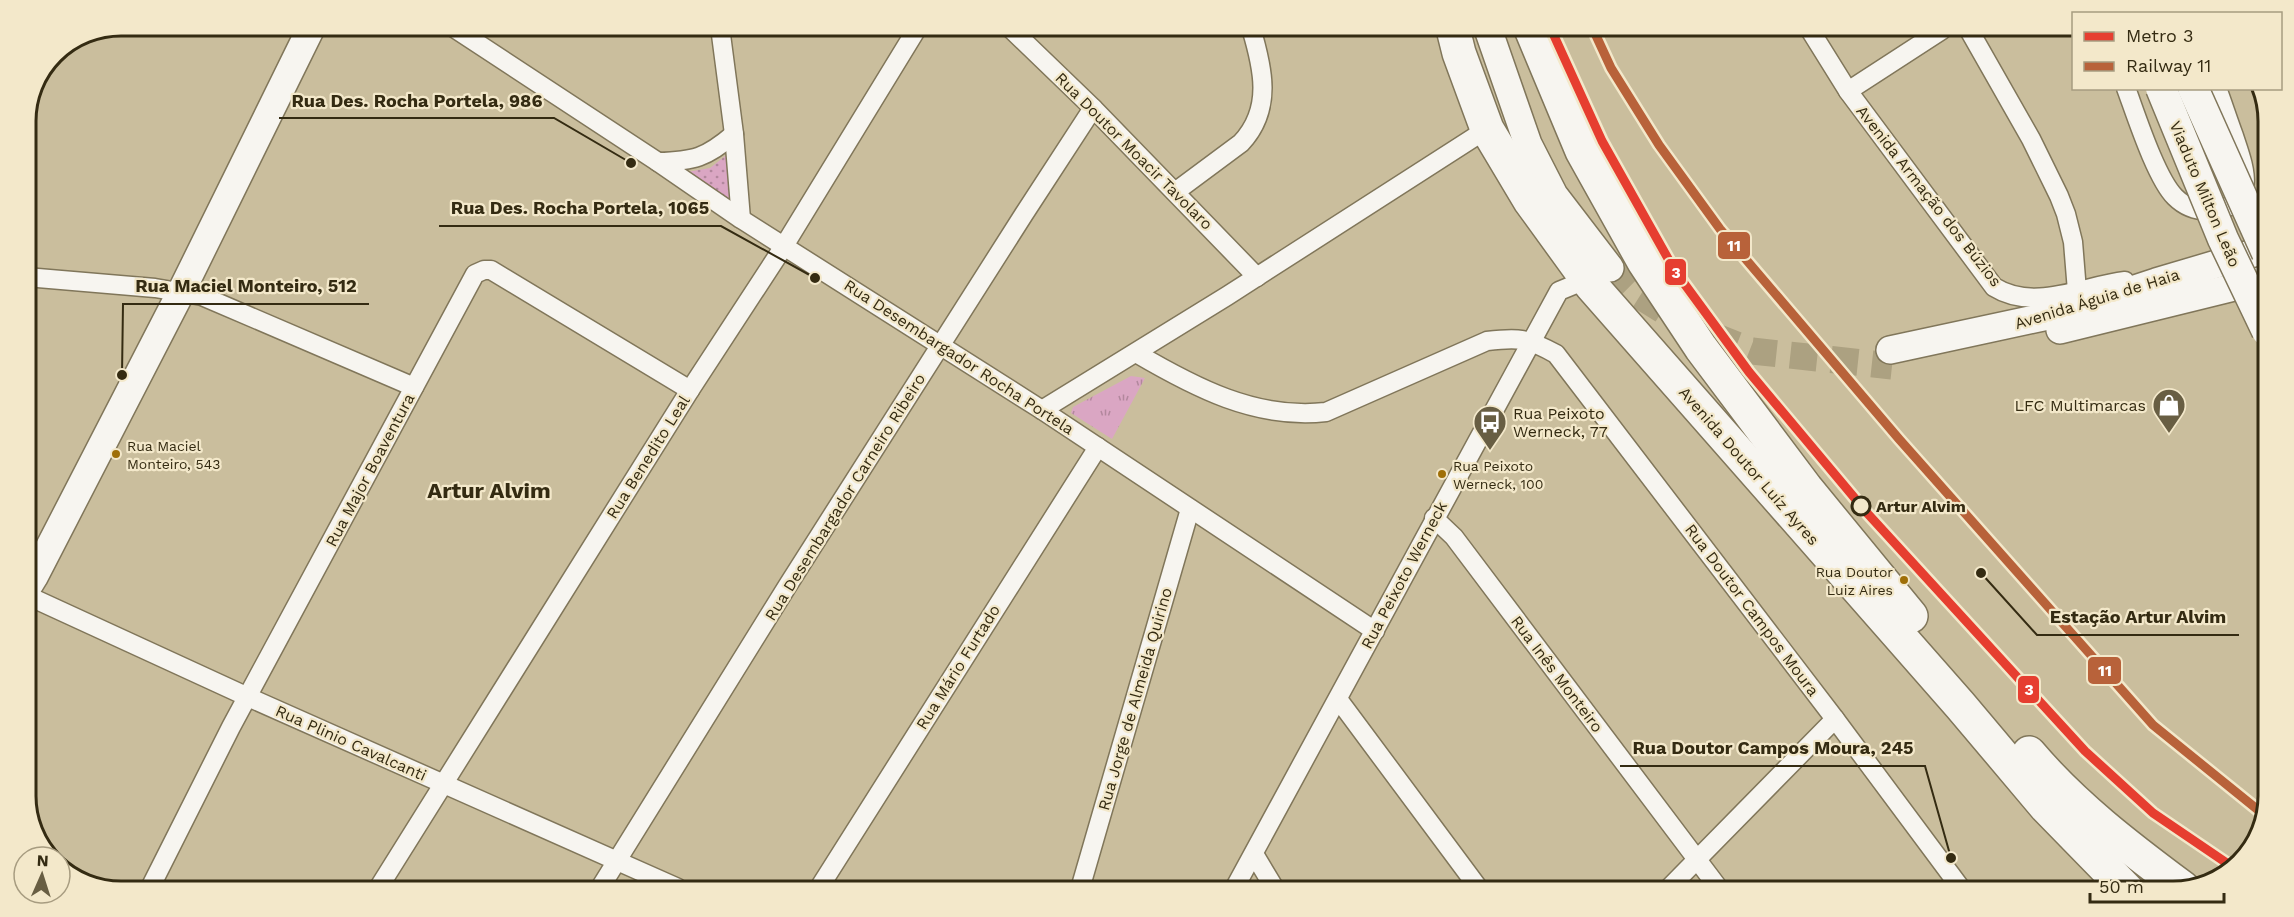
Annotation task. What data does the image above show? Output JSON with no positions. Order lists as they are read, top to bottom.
{
  "streets": {
    "highway": ["Avenida Doutor Luíz Ayres"],
    "main road": ["Viaduto Milton Leão", "Avenida Águia de Haia"],
    "street": [
      "Rua Doutor Moacir Tavolaro",
      "Avenida Armação dos Búzios",
      "Rua Desembargador Rocha Portela",
      "Rua Benedito Leal",
      "Rua Major Boaventura",
      "Rua Desembargador Carneiro Ribeiro",
      "Rua Peixoto Werneck",
      "Rua Doutor Campos Moura",
      "Rua Mário Furtado",
      "Rua Inês Monteiro",
      "Rua Jorge de Almeida Quirino",
      "Rua Plinio Cavalcanti"
    ]
  },
  "crossings": [
    ["Rua Doutor Moacir Tavolaro", "Rua Desembargador Carneiro Ribeiro"],
    ["Avenida Armação dos Búzios", "Avenida Águia de Haia"],
    ["Rua Desembargador Rocha Portela", "Rua Benedito Leal"],
    ["Rua Desembargador Rocha Portela", "Rua Desembargador Carneiro Ribeiro"],
    ["Rua Desembargador Rocha Portela", "Rua Peixoto Werneck"],
    ["Rua Desembargador Rocha Portela", "Rua Mário Furtado"],
    ["Rua Desembargador Rocha Portela", "Rua Jorge de Almeida Quirino"],
    ["Rua Benedito Leal", "Rua Major Boaventura"],
    ["Rua Benedito Leal", "Rua Plinio Cavalcanti"],
    ["Avenida Doutor Luíz Ayres", "Rua Peixoto Werneck"],
    ["Rua Major Boaventura", "Rua Plinio Cavalcanti"],
    ["Rua Desembargador Carneiro Ribeiro", "Rua Plinio Cavalcanti"],
    ["Rua Peixoto Werneck", "Rua Doutor Campos Moura"],
    ["Rua Peixoto Werneck", "Rua Inês Monteiro"]
  ],
  "districts": ["Artur Alvim"],
  "places": {
    "other": [
      "Rua Des. Rocha Portela, 986",
      "Rua Des. Rocha Portela, 1065",
      "Rua Maciel Monteiro, 512",
      "Rua Maciel Monteiro, 543",
      "Rua Peixoto Werneck, 100",
      "Artur Alvim",
      "Estação Artur Alvim",
      "Rua Doutor Luiz Aires",
      "Rua Doutor Campos Moura, 245"
    ],
    "shop": ["LFC Multimarcas"],
    "bus stop": ["Rua Peixoto Werneck, 77"]
  },
  "lines": ["metro line 3", "rail line 11"],
  "legend": ["Metro 3", "Railway 11"],
  "scale_bar": "50 m",
  "north": "top"
}
